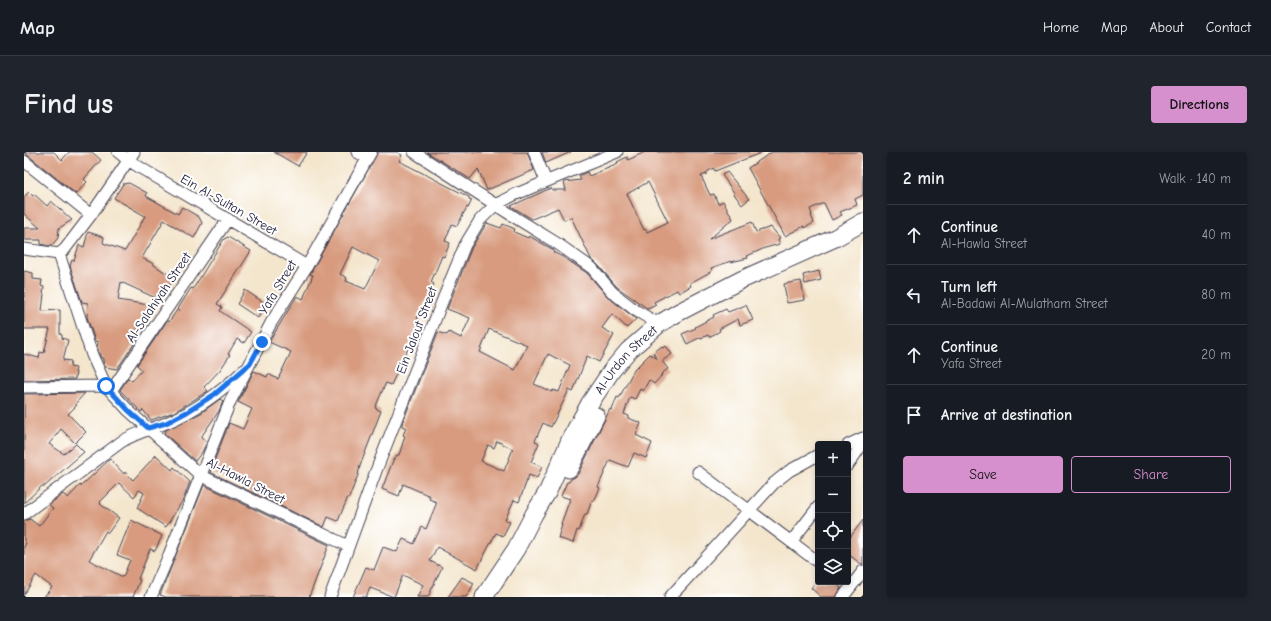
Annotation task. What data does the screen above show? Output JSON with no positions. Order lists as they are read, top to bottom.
{
  "streets": {
    "highway": ["Al-Urdon Street"],
    "street": [
      "Ein Al-Sultan Street",
      "Yafa Street",
      "Al-Salahiyah Street",
      "Ein Jalout Street",
      "Al-Hawla Street"
    ]
  },
  "crossings": [
    ["Ein Al-Sultan Street", "Yafa Street"],
    ["Ein Al-Sultan Street", "Al-Salahiyah Street"],
    ["Yafa Street", "Al-Hawla Street"],
    ["Al-Salahiyah Street", "Al-Hawla Street"],
    ["Ein Jalout Street", "Al-Hawla Street"]
  ],
  "page": {
    "header": "Map",
    "nav": [
      "Home",
      "Map",
      "About",
      "Contact"
    ],
    "buttons": [
      "Directions",
      ["Save", "Share"]
    ],
    "title": "Find us",
    "heading": ["2 min", "Walk · 140 m"],
    "list": [
      ["Continue", "Al-Hawla Street", "40 m"],
      ["Turn left", "Al-Badawi Al-Mulatham Street", "80 m"],
      ["Continue", "Yafa Street", "20 m"],
      "Arrive at destination"
    ],
    "map_buttons": ["+", "−"]
  }
}
